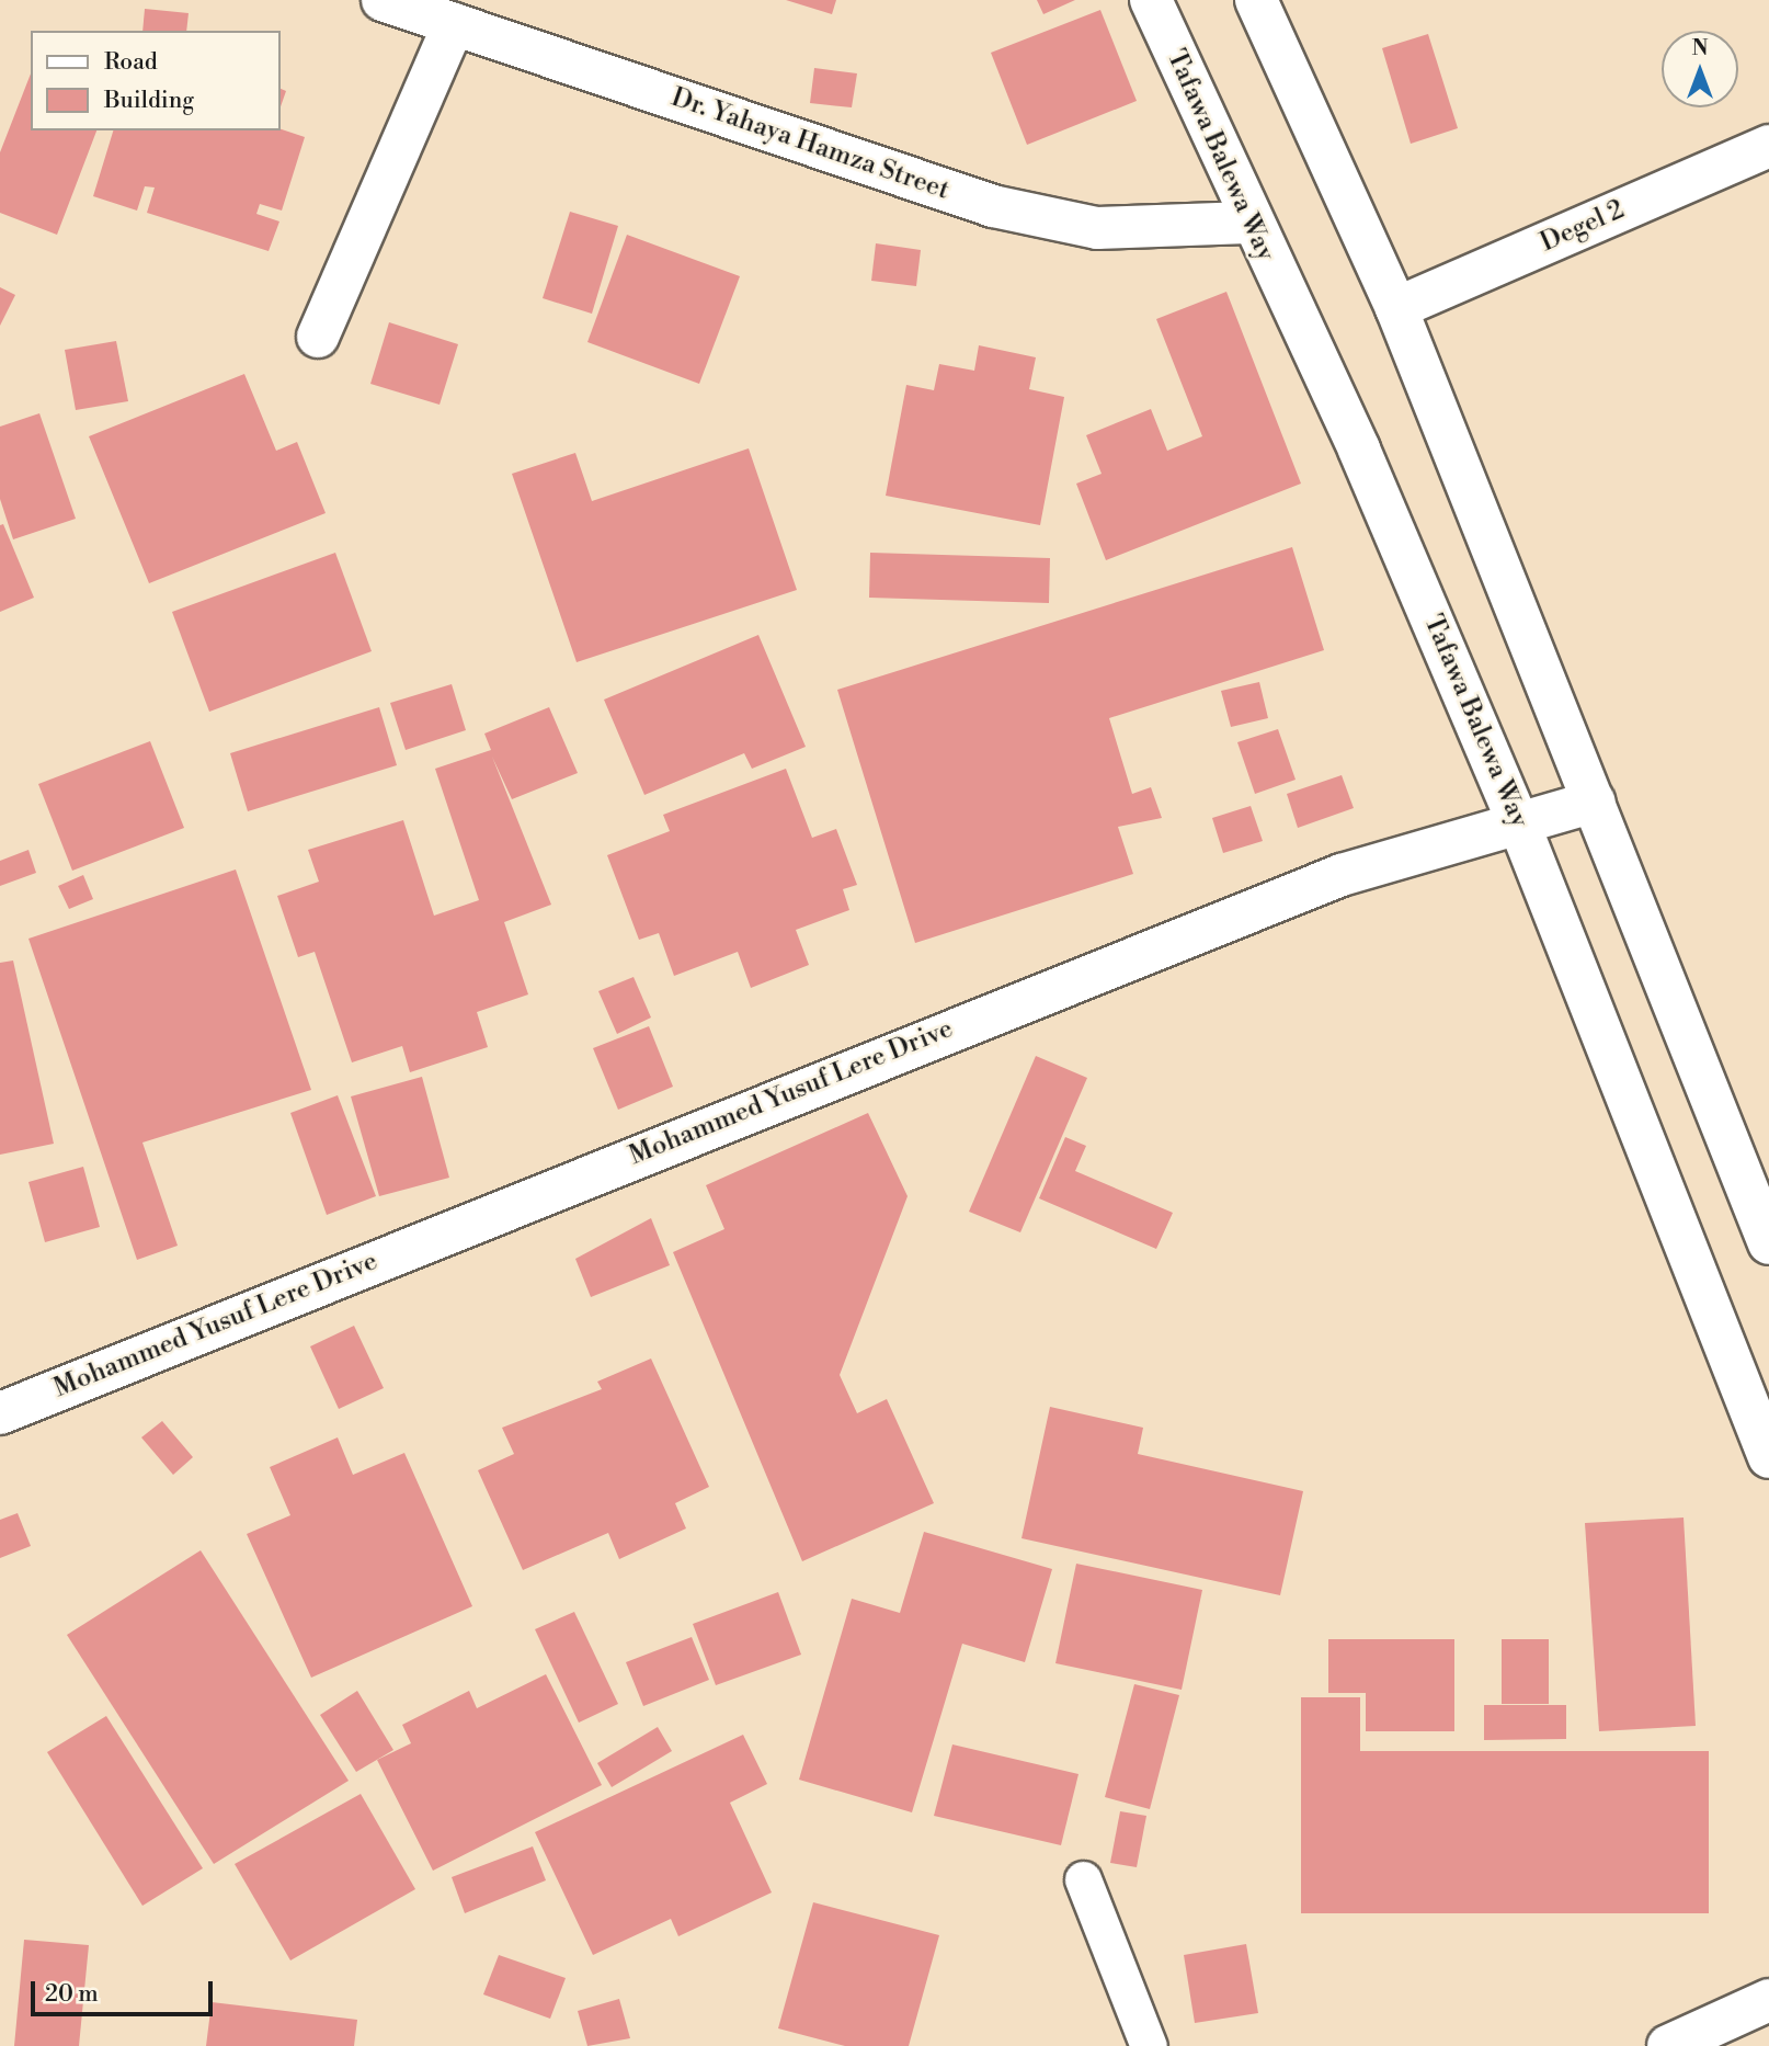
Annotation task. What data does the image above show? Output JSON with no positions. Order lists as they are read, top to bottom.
{
  "streets": {
    "street": [
      "Dr. Yahaya Hamza Street",
      "Tafawa Balewa Way",
      "Degel 2",
      "Mohammed Yusuf Lere Drive"
    ]
  },
  "crossings": [
    ["Dr. Yahaya Hamza Street", "Tafawa Balewa Way"],
    ["Tafawa Balewa Way", "Mohammed Yusuf Lere Drive"]
  ],
  "legend": ["Road", "Building"],
  "scale_bar": "20 m",
  "north": "top"
}
